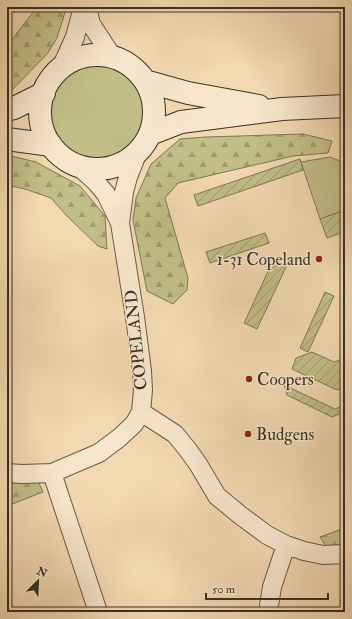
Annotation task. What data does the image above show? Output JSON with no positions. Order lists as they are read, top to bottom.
{
  "streets": {
    "street": ["COPELAND"]
  },
  "places": ["1-31 Copeland", "Coopers", "Budgens"],
  "scale_bar": "50 m",
  "north": "top right"
}
